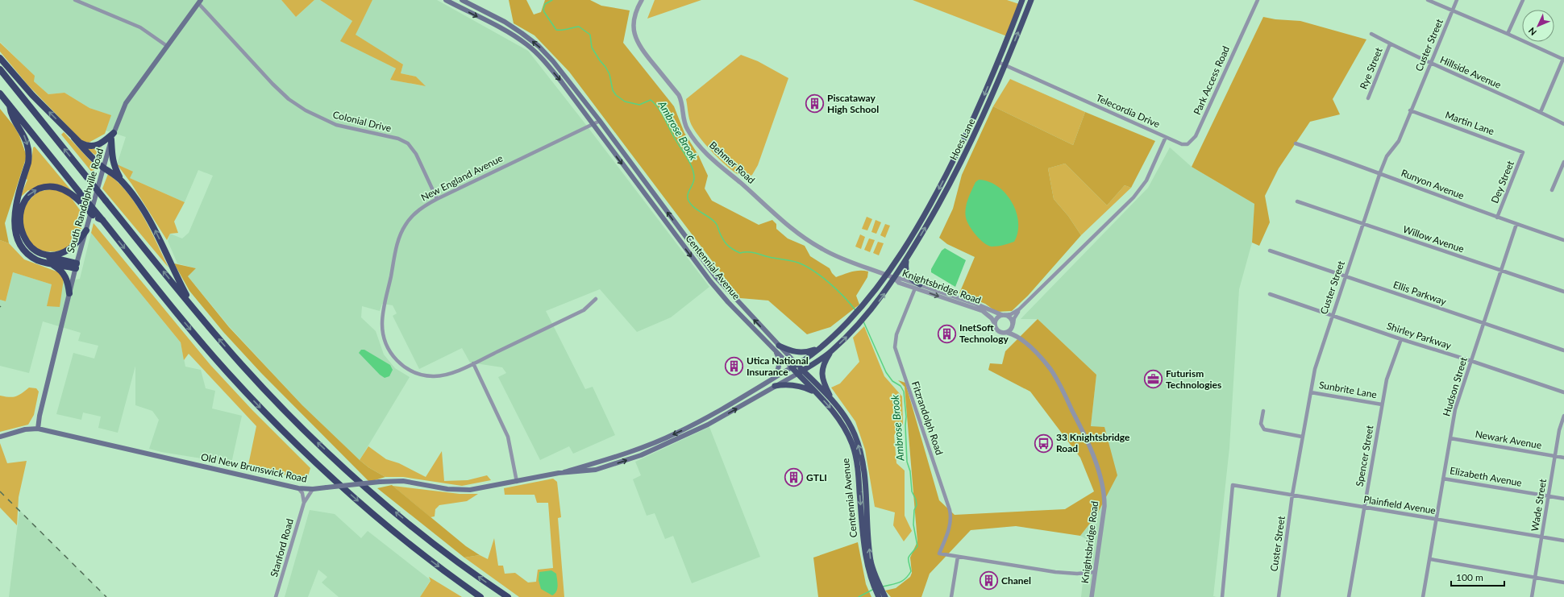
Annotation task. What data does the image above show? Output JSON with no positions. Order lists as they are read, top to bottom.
{
  "streets": {
    "highway": ["Hoes Lane", "Centennial Avenue", "Old New Brunswick Road"],
    "main road": ["South Randolphville Road"],
    "street": [
      "Custer Street",
      "Rye Street",
      "Hillside Avenue",
      "Park Access Road",
      "Telecordia Drive",
      "Colonial Drive",
      "Martin Lane",
      "Behmer Road",
      "New England Avenue",
      "Dey Street",
      "Runyon Avenue",
      "Willow Avenue",
      "Knightsbridge Road",
      "Ellis Parkway",
      "Shirley Parkway",
      "Hudson Street",
      "Sunbrite Lane",
      "Fitzrandolph Road",
      "Newark Avenue",
      "Spencer Street",
      "Elizabeth Avenue",
      "Plainfield Avenue",
      "Wade Street",
      "Stanford Road"
    ]
  },
  "crossings": [
    ["Custer Street", "Hillside Avenue"],
    ["Custer Street", "Martin Lane"],
    ["Custer Street", "Runyon Avenue"],
    ["Custer Street", "Willow Avenue"],
    ["Custer Street", "Ellis Parkway"],
    ["Custer Street", "Shirley Parkway"],
    ["Custer Street", "Sunbrite Lane"],
    ["Custer Street", "Plainfield Avenue"],
    ["Rye Street", "Hillside Avenue"],
    ["Park Access Road", "Telecordia Drive"],
    ["Telecordia Drive", "Hoes Lane"],
    ["Telecordia Drive", "Knightsbridge Road"],
    ["Colonial Drive", "New England Avenue"],
    ["Colonial Drive", "South Randolphville Road"],
    ["Martin Lane", "Dey Street"],
    ["Hoes Lane", "Behmer Road"],
    ["Hoes Lane", "Knightsbridge Road"],
    ["Hoes Lane", "Old New Brunswick Road"],
    ["Behmer Road", "Knightsbridge Road"],
    ["Behmer Road", "Old New Brunswick Road"],
    ["New England Avenue", "Centennial Avenue"],
    ["Dey Street", "Runyon Avenue"],
    ["Runyon Avenue", "Hudson Street"],
    ["South Randolphville Road", "Old New Brunswick Road"],
    ["Willow Avenue", "Hudson Street"],
    ["Centennial Avenue", "Old New Brunswick Road"],
    ["Knightsbridge Road", "Fitzrandolph Road"],
    ["Knightsbridge Road", "Old New Brunswick Road"],
    ["Ellis Parkway", "Hudson Street"],
    ["Shirley Parkway", "Hudson Street"],
    ["Shirley Parkway", "Spencer Street"],
    ["Hudson Street", "Newark Avenue"],
    ["Hudson Street", "Elizabeth Avenue"],
    ["Hudson Street", "Plainfield Avenue"],
    ["Sunbrite Lane", "Spencer Street"],
    ["Newark Avenue", "Wade Street"],
    ["Spencer Street", "Plainfield Avenue"],
    ["Old New Brunswick Road", "Stanford Road"],
    ["Elizabeth Avenue", "Wade Street"],
    ["Plainfield Avenue", "Wade Street"]
  ],
  "water": ["Ambrose Brook"],
  "places": {
    "building": [
      "Piscataway High School",
      "InetSoft Technology",
      "Utica National Insurance",
      "GTLI",
      "Chanel"
    ],
    "office": ["Futurism Technologies"],
    "bus stop": ["33 Knightsbridge Road"]
  },
  "scale_bar": "100 m",
  "north": "bottom left"
}
